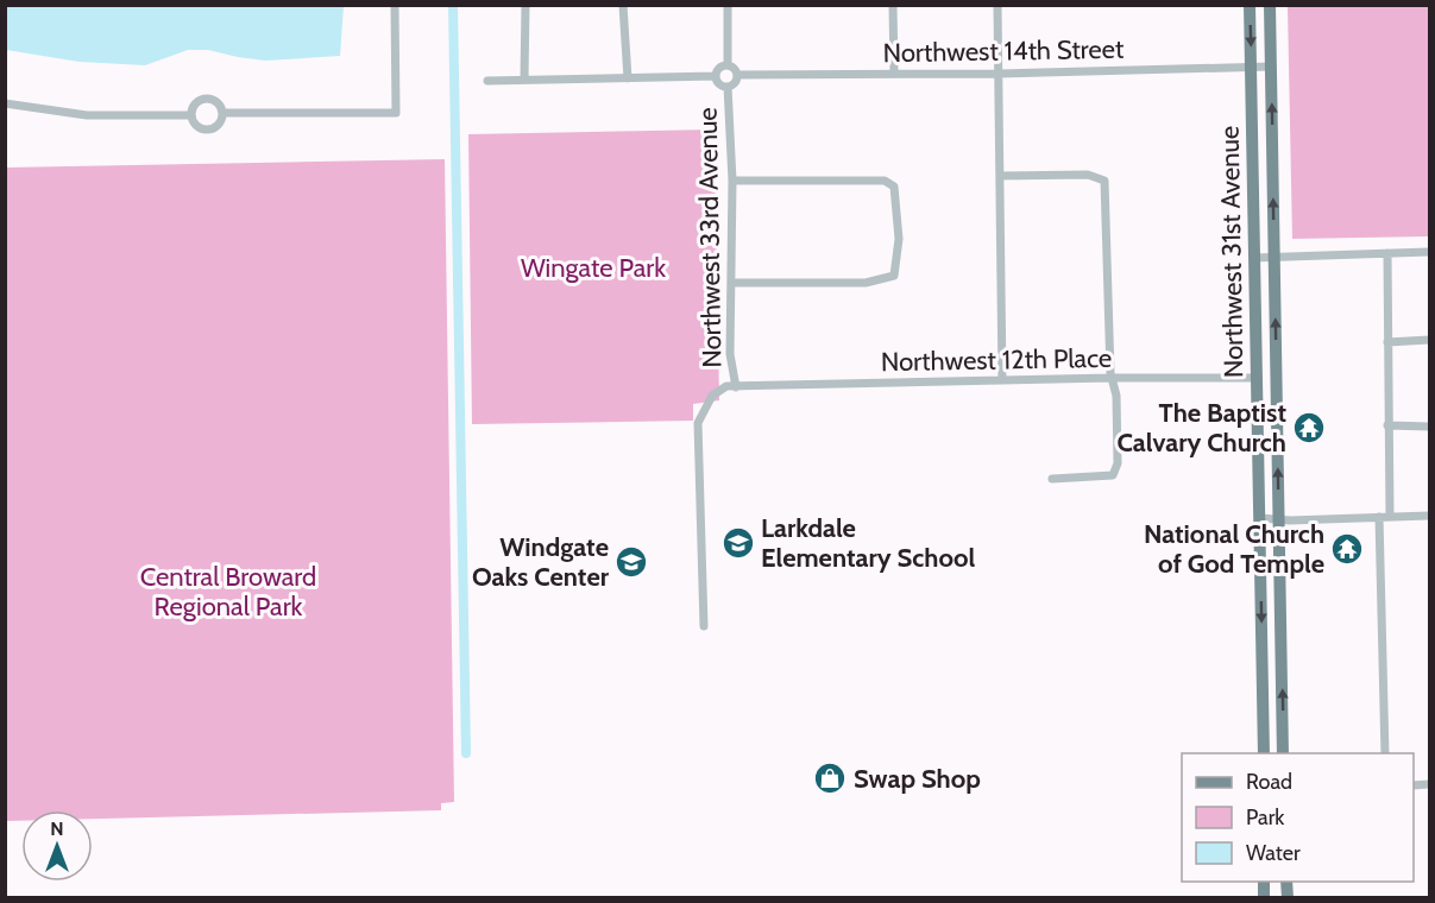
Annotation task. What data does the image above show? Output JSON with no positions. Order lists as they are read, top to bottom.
{
  "streets": {
    "main road": ["Northwest 31st Avenue"],
    "street": ["Northwest 14th Street", "Northwest 33rd Avenue", "Northwest 12th Place"]
  },
  "crossings": [
    ["Northwest 14th Street", "Northwest 33rd Avenue"],
    ["Northwest 14th Street", "Northwest 31st Avenue"],
    ["Northwest 33rd Avenue", "Northwest 12th Place"],
    ["Northwest 31st Avenue", "Northwest 12th Place"]
  ],
  "parks": ["Wingate Park", "Central Broward Regional Park"],
  "places": {
    "temple": ["The Baptist Calvary Church", "National Church of God Temple"],
    "school or university": ["Larkdale Elementary School", "Windgate Oaks Center"],
    "shop": ["Swap Shop"]
  },
  "legend": ["Road", "Park", "Water"],
  "north": "top"
}
